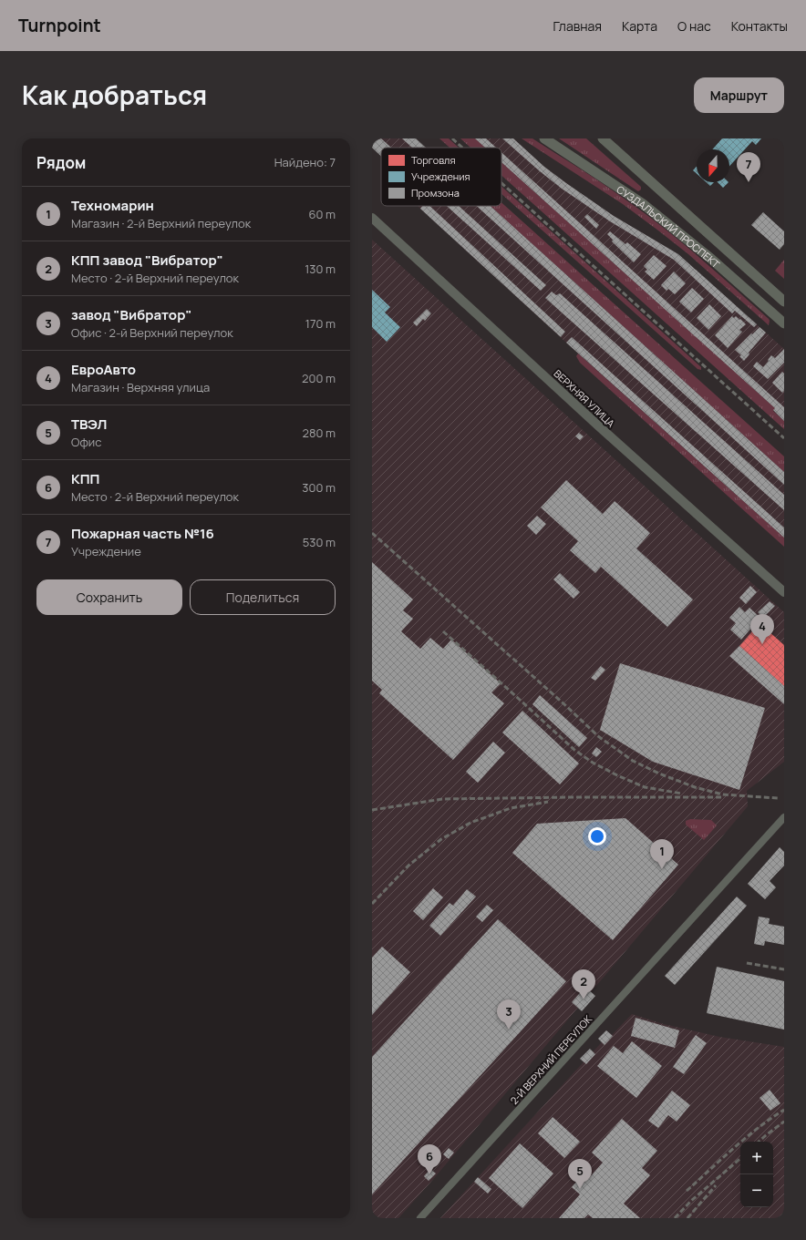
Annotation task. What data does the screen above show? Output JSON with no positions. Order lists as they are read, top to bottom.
{
  "streets": {
    "main road": ["СУЗДАЛЬСКИЙ ПРОСПЕКТ"],
    "street": ["ВЕРХНЯЯ УЛИЦА", "2-Й ВЕРХНИЙ ПЕРЕУЛОК"]
  },
  "legend": ["Торговля", "Учреждения", "Промзона"],
  "north": "bottom",
  "page": {
    "header": "Turnpoint",
    "nav": [
      "Главная",
      "Карта",
      "О нас",
      "Контакты"
    ],
    "title": "Как добраться",
    "buttons": [
      "Маршрут",
      ["Сохранить", "Поделиться"]
    ],
    "heading": ["Рядом", "Найдено: 7"],
    "pins": [
      "7",
      "4",
      "1",
      "2",
      "3",
      "6",
      "5"
    ],
    "list": [
      {
        "mark": "1",
        "name": "Техномарин",
        "note": "Магазин · 2-й Верхний переулок",
        "value": "60 m"
      },
      {
        "mark": "2",
        "name": "КПП завод \"Вибратор\"",
        "note": "Место · 2-й Верхний переулок",
        "value": "130 m"
      },
      {
        "mark": "3",
        "name": "завод \"Вибратор\"",
        "note": "Офис · 2-й Верхний переулок",
        "value": "170 m"
      },
      {
        "mark": "4",
        "name": "ЕвроАвто",
        "note": "Магазин · Верхняя улица",
        "value": "200 m"
      },
      {
        "mark": "5",
        "name": "ТВЭЛ",
        "note": "Офис",
        "value": "280 m"
      },
      {
        "mark": "6",
        "name": "КПП",
        "note": "Место · 2-й Верхний переулок",
        "value": "300 m"
      },
      {
        "mark": "7",
        "name": "Пожарная часть №16",
        "note": "Учреждение",
        "value": "530 m"
      }
    ],
    "map_buttons": ["+", "−"]
  }
}
